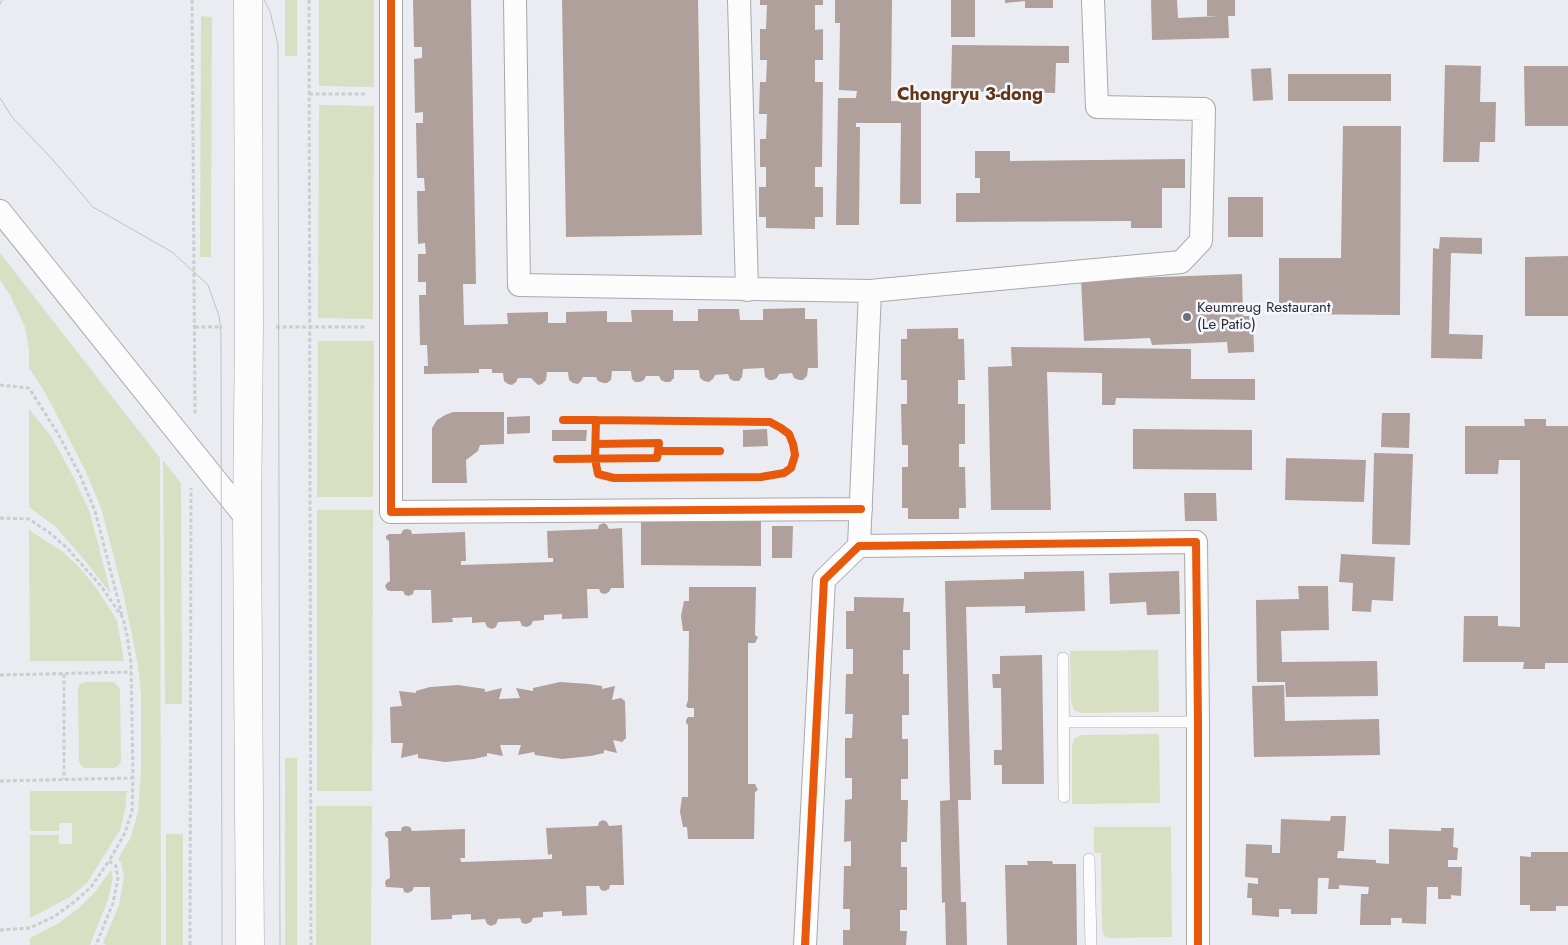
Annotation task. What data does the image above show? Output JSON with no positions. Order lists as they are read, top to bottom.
{
  "districts": ["Chongryu 3-dong"],
  "places": ["Keumreug Restaurant (Le Patio)"]
}
